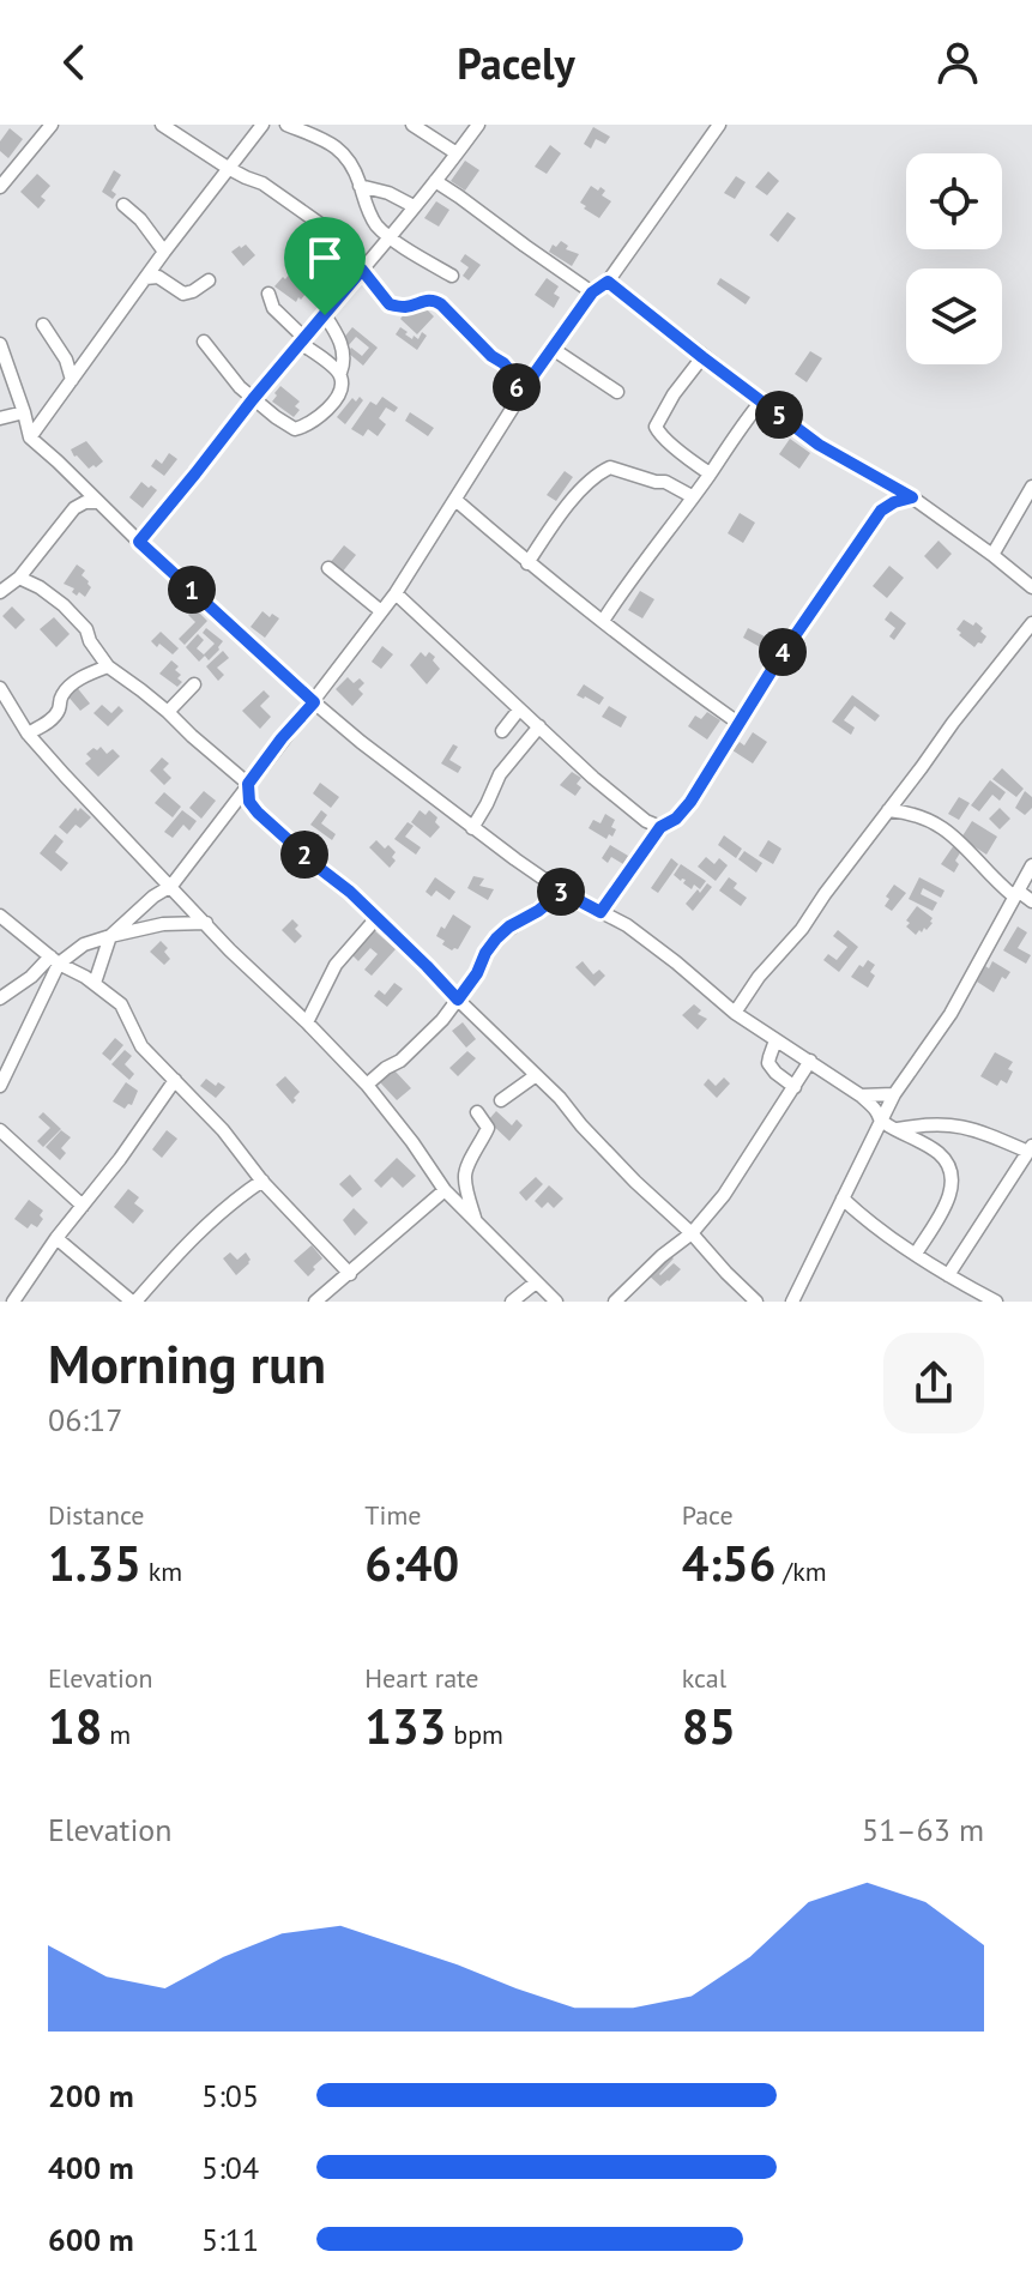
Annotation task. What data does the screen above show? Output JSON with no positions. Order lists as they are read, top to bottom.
{
  "page": {
    "header": "Pacely",
    "pins": [
      "6",
      "5",
      "1",
      "4",
      "2",
      "3"
    ],
    "heading": ["Morning run", "06:17"],
    "stats": [
      ["Distance", "1.35 km"],
      ["Time", "6:40"],
      ["Pace", "4:56 /km"],
      ["Elevation", "18 m"],
      ["Heart rate", "133 bpm"],
      ["kcal", "85"]
    ],
    "chart": ["Elevation", "51–63 m"],
    "list": [
      {
        "name": "200 m",
        "note": "5:05"
      },
      {
        "name": "400 m",
        "note": "5:04"
      },
      {
        "name": "600 m",
        "note": "5:11"
      }
    ]
  }
}
